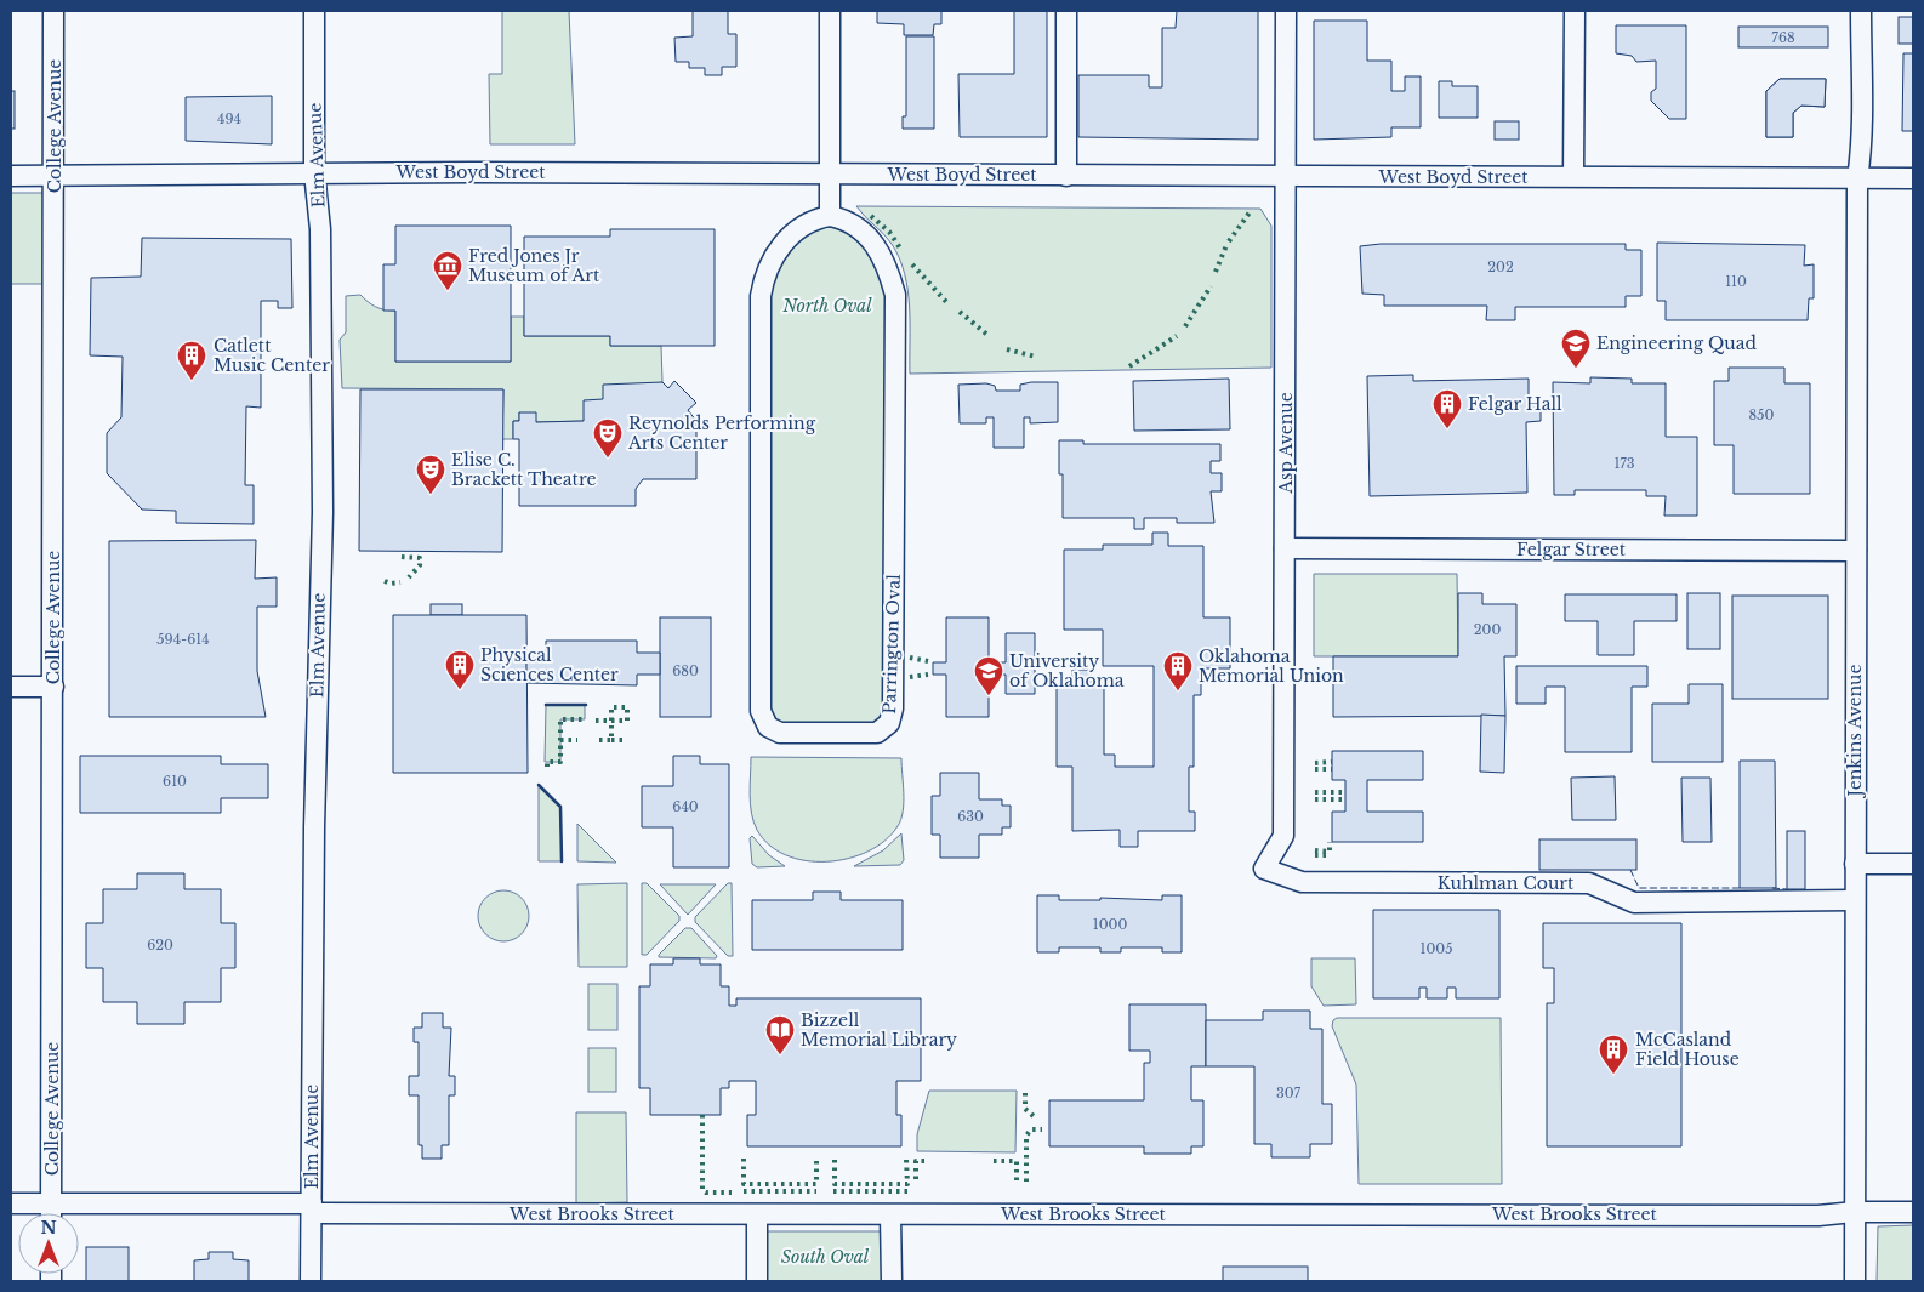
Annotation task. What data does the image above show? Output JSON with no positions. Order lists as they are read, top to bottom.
{
  "streets": {
    "street": [
      "College Avenue",
      "Elm Avenue",
      "West Boyd Street",
      "Asp Avenue",
      "Felgar Street",
      "Parrington Oval",
      "Jenkins Avenue",
      "Kuhlman Court",
      "West Brooks Street"
    ]
  },
  "crossings": [
    ["College Avenue", "West Boyd Street"],
    ["College Avenue", "West Brooks Street"],
    ["Elm Avenue", "West Boyd Street"],
    ["Elm Avenue", "West Brooks Street"],
    ["West Boyd Street", "Asp Avenue"],
    ["West Boyd Street", "Jenkins Avenue"],
    ["Asp Avenue", "Felgar Street"],
    ["Asp Avenue", "Kuhlman Court"],
    ["Felgar Street", "Jenkins Avenue"],
    ["Jenkins Avenue", "Kuhlman Court"],
    ["Jenkins Avenue", "West Brooks Street"]
  ],
  "parks": ["North Oval", "South Oval"],
  "places": {
    "museum": ["Fred Jones Jr Museum of Art"],
    "school or university": ["Engineering Quad", "University of Oklahoma"],
    "building": [
      "Catlett Music Center",
      "Felgar Hall",
      "Physical Sciences Center",
      "Oklahoma Memorial Union",
      "McCasland Field House"
    ],
    "theatre": ["Reynolds Performing Arts Center", "Elise C. Brackett Theatre"],
    "library": ["Bizzell Memorial Library"]
  },
  "house_numbers": [
    "768",
    "494",
    "202",
    "110",
    "850",
    "173",
    "200",
    "594-614",
    "680",
    "610",
    "640",
    "630",
    "1000",
    "620",
    "1005",
    "307"
  ],
  "north": "top"
}
